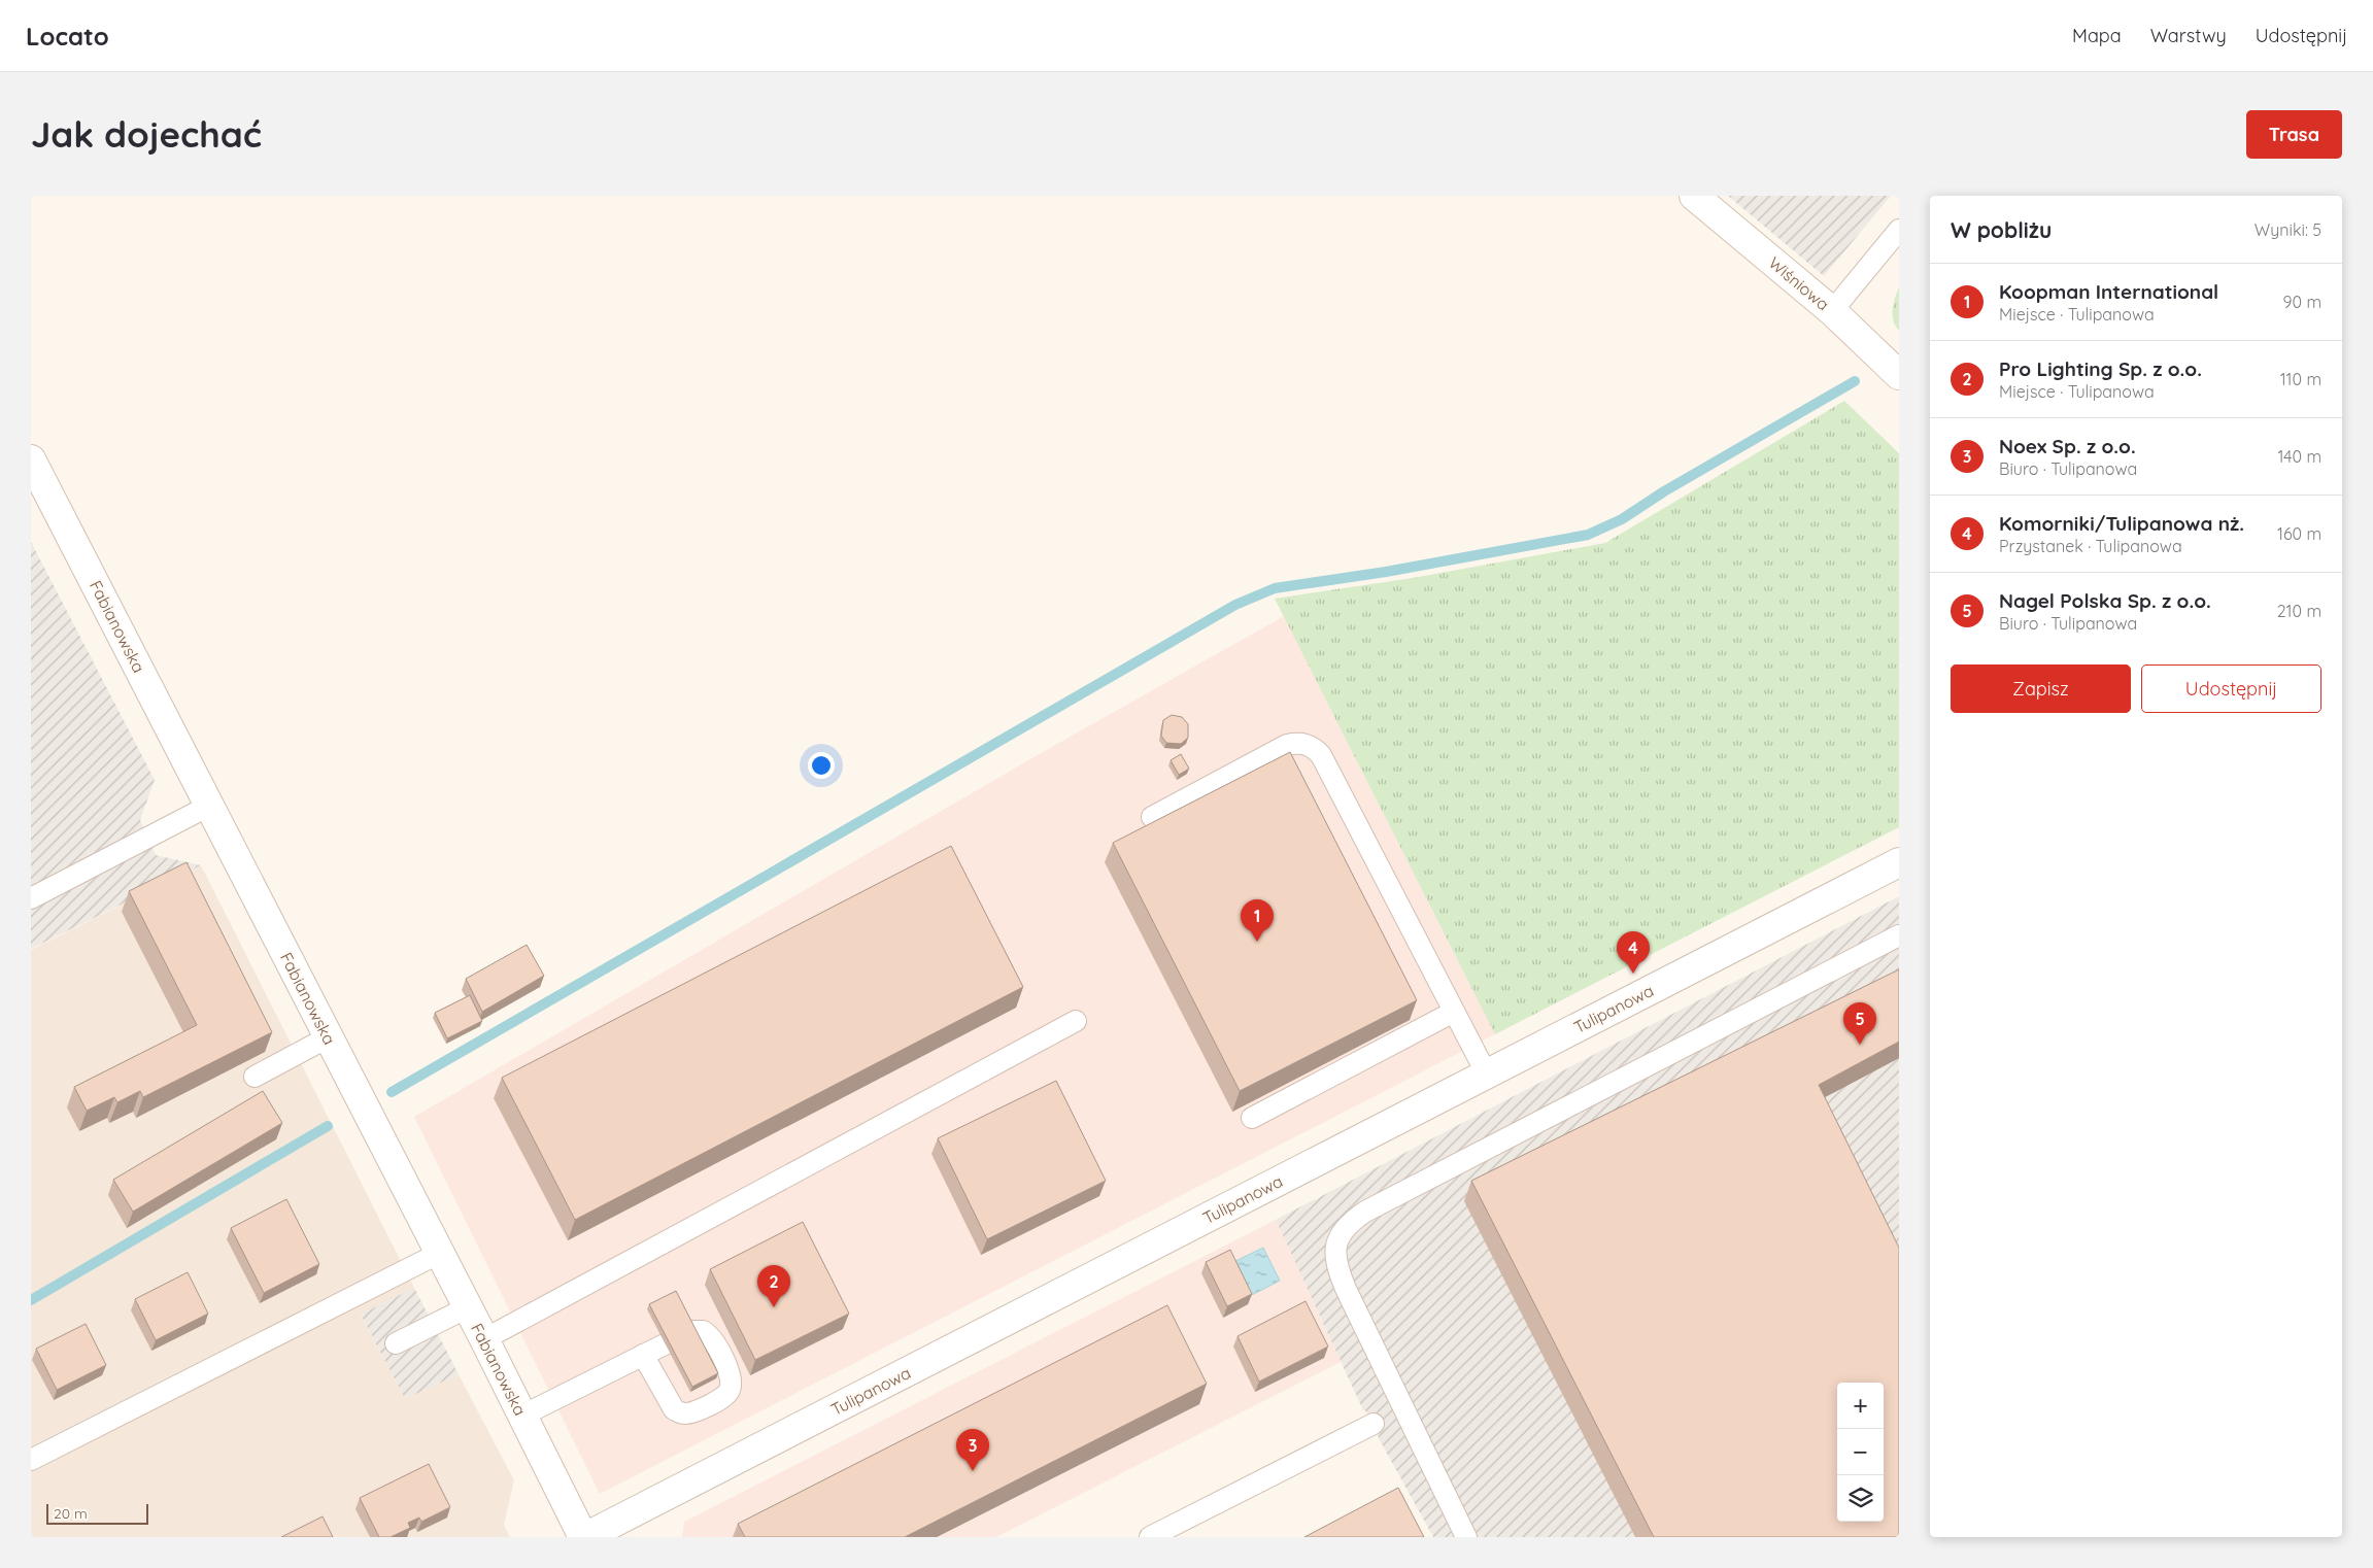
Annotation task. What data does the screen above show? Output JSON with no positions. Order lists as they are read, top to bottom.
{
  "streets": {
    "street": ["Wiśniowa", "Fabianowska", "Tulipanowa"]
  },
  "crossings": [
    ["Fabianowska", "Tulipanowa"]
  ],
  "scale_bar": "20 m",
  "page": {
    "header": "Locato",
    "nav": ["Mapa", "Warstwy", "Udostępnij"],
    "buttons": [
      "Trasa",
      ["Zapisz", "Udostępnij"]
    ],
    "title": "Jak dojechać",
    "heading": ["W pobliżu", "Wyniki: 5"],
    "list": [
      {
        "mark": "1",
        "name": "Koopman International",
        "note": "Miejsce · Tulipanowa",
        "value": "90 m"
      },
      {
        "mark": "2",
        "name": "Pro Lighting Sp. z o.o.",
        "note": "Miejsce · Tulipanowa",
        "value": "110 m"
      },
      {
        "mark": "3",
        "name": "Noex Sp. z o.o.",
        "note": "Biuro · Tulipanowa",
        "value": "140 m"
      },
      {
        "mark": "4",
        "name": "Komorniki/Tulipanowa nż.",
        "note": "Przystanek · Tulipanowa",
        "value": "160 m"
      },
      {
        "mark": "5",
        "name": "Nagel Polska Sp. z o.o.",
        "note": "Biuro · Tulipanowa",
        "value": "210 m"
      }
    ],
    "pins": [
      "1",
      "4",
      "5",
      "2",
      "3"
    ],
    "map_buttons": ["+", "−"],
    "scale": "20 m"
  }
}
